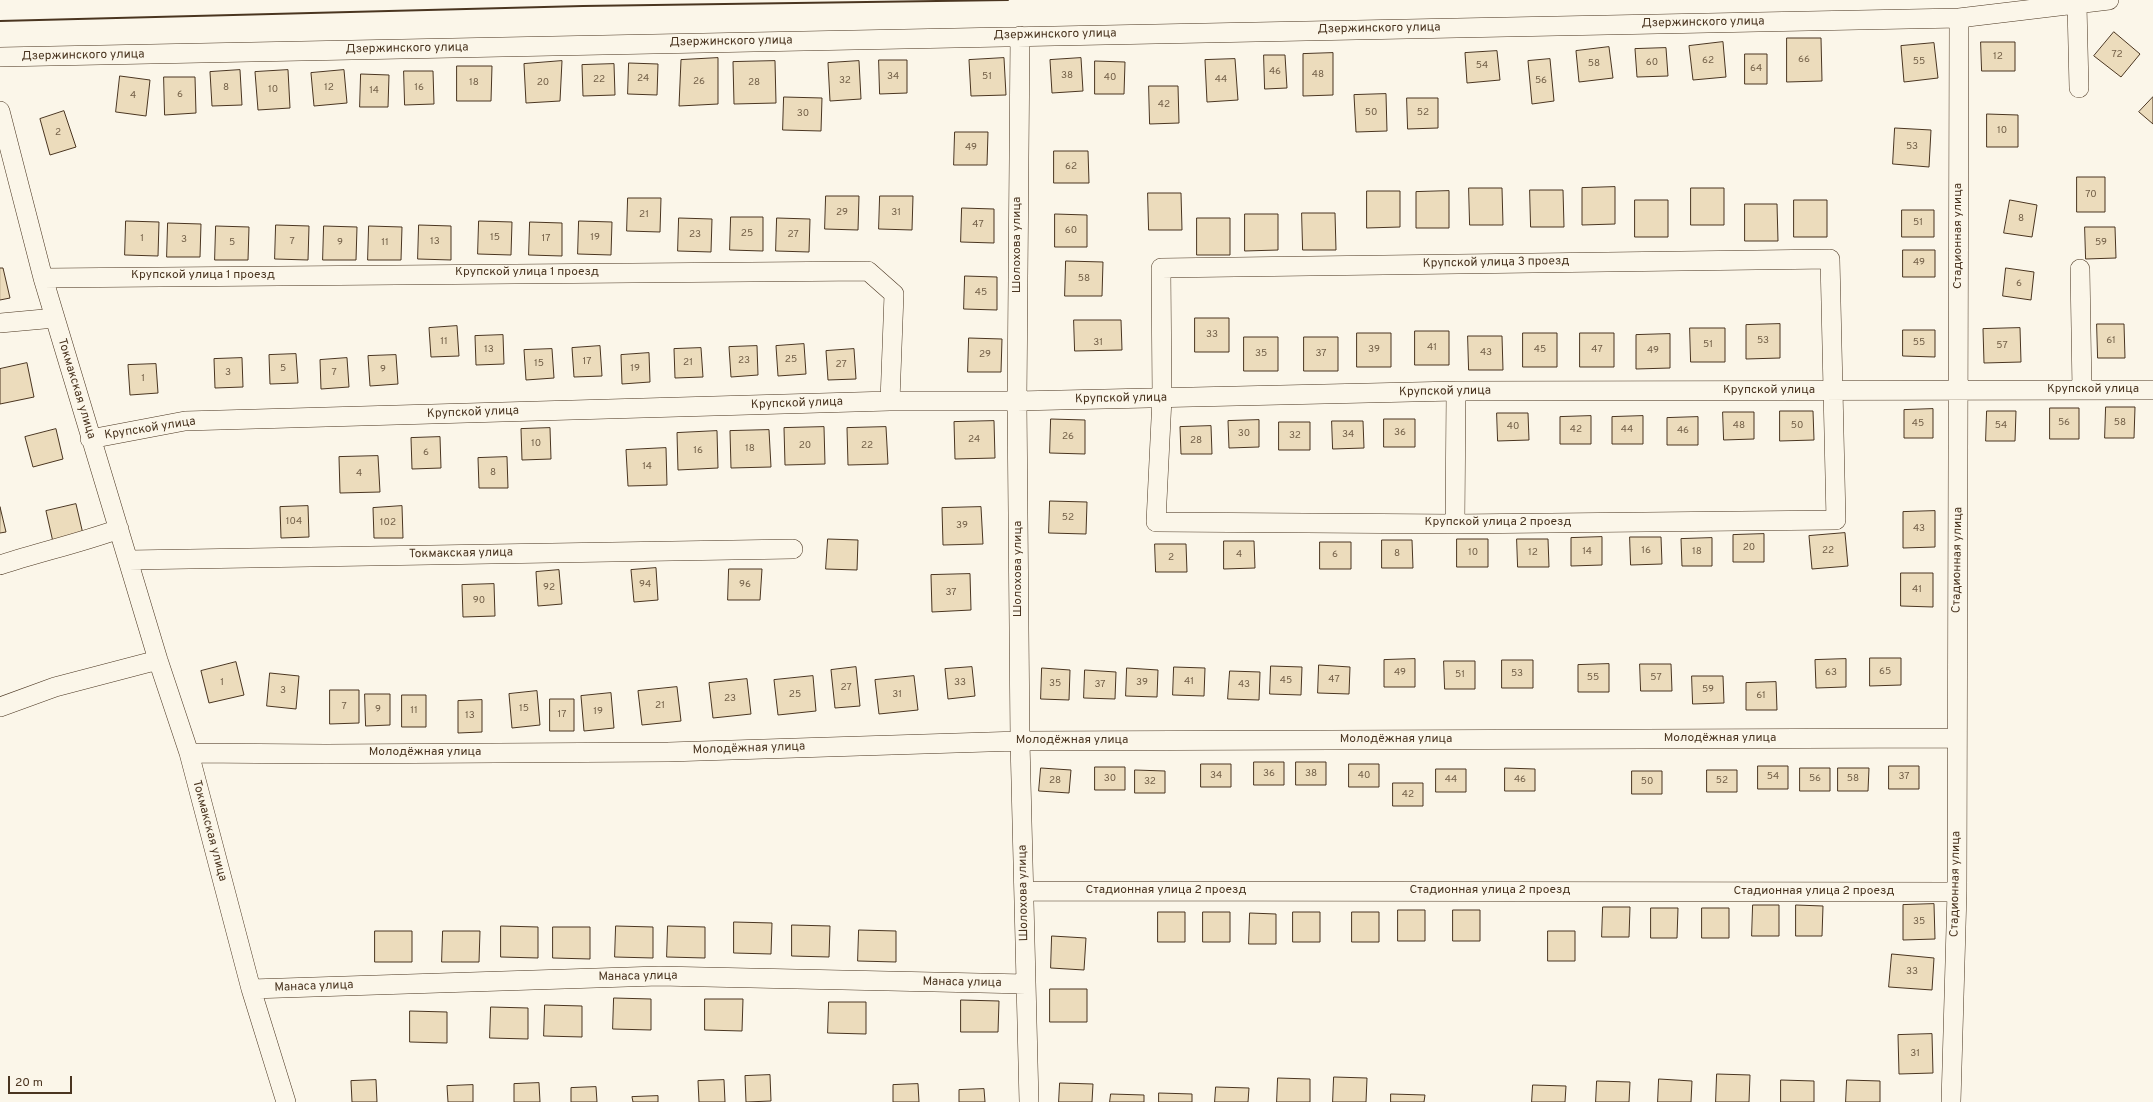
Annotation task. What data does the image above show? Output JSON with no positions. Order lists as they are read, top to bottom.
{
  "streets": {
    "street": [
      "Дзержинского улица",
      "Стадионная улица",
      "Шолохова улица",
      "Крупской улица 3 проезд",
      "Крупской улица 1 проезд",
      "Токмакская улица",
      "Крупской улица",
      "Крупской улица 2 проезд",
      "Молодёжная улица",
      "Стадионная улица 2 проезд",
      "Манаса улица"
    ]
  },
  "crossings": [
    ["Дзержинского улица", "Стадионная улица"],
    ["Дзержинского улица", "Шолохова улица"],
    ["Стадионная улица", "Крупской улица"],
    ["Стадионная улица", "Молодёжная улица"],
    ["Стадионная улица", "Стадионная улица 2 проезд"],
    ["Шолохова улица", "Крупской улица"],
    ["Шолохова улица", "Молодёжная улица"],
    ["Шолохова улица", "Стадионная улица 2 проезд"],
    ["Шолохова улица", "Манаса улица"],
    ["Крупской улица 3 проезд", "Крупской улица"],
    ["Крупской улица 3 проезд", "Крупской улица 2 проезд"],
    ["Крупской улица 1 проезд", "Токмакская улица"],
    ["Крупской улица 1 проезд", "Крупской улица"],
    ["Токмакская улица", "Крупской улица"],
    ["Токмакская улица", "Молодёжная улица"],
    ["Токмакская улица", "Манаса улица"],
    ["Крупской улица", "Крупской улица 2 проезд"]
  ],
  "house_numbers": [
    "72",
    "12",
    "66",
    "62",
    "55",
    "60",
    "58",
    "54",
    "64",
    "46",
    "48",
    "38",
    "34",
    "51",
    "40",
    "24",
    "22",
    "44",
    "32",
    "56",
    "26",
    "18",
    "20",
    "28",
    "8",
    "12",
    "16",
    "10",
    "14",
    "6",
    "4",
    "42",
    "50",
    "52",
    "30",
    "10",
    "2",
    "53",
    "49",
    "62",
    "70",
    "29",
    "31",
    "21",
    "8",
    "51",
    "47",
    "60",
    "25",
    "23",
    "27",
    "15",
    "19",
    "1",
    "17",
    "3",
    "7",
    "13",
    "5",
    "9",
    "11",
    "59",
    "49",
    "58",
    "6",
    "45",
    "33",
    "53",
    "61",
    "11",
    "31",
    "55",
    "51",
    "57",
    "41",
    "13",
    "39",
    "45",
    "47",
    "49",
    "43",
    "35",
    "37",
    "29",
    "25",
    "23",
    "17",
    "21",
    "15",
    "27",
    "5",
    "19",
    "9",
    "3",
    "7",
    "1",
    "56",
    "58",
    "45",
    "48",
    "50",
    "54",
    "40",
    "42",
    "44",
    "46",
    "36",
    "30",
    "34",
    "32",
    "26",
    "24",
    "28",
    "10",
    "20",
    "22",
    "18",
    "16",
    "6",
    "14",
    "8",
    "4",
    "52",
    "104",
    "102",
    "39",
    "43",
    "20",
    "16",
    "22",
    "14",
    "18",
    "10",
    "12",
    "8",
    "4",
    "6",
    "2",
    "94",
    "96",
    "92",
    "41",
    "37",
    "90",
    "65",
    "49",
    "63",
    "53",
    "51",
    "55",
    "57",
    "47",
    "45",
    "41",
    "1",
    "33",
    "39",
    "35",
    "37",
    "43",
    "27",
    "59",
    "3",
    "25",
    "31",
    "61",
    "23",
    "21",
    "7",
    "15",
    "9",
    "11",
    "19",
    "17",
    "13",
    "36",
    "38",
    "34",
    "40",
    "54",
    "37",
    "30",
    "56",
    "58",
    "44",
    "46",
    "28",
    "52",
    "32",
    "50",
    "42",
    "35",
    "33",
    "31"
  ],
  "scale_bar": "20 m"
}
